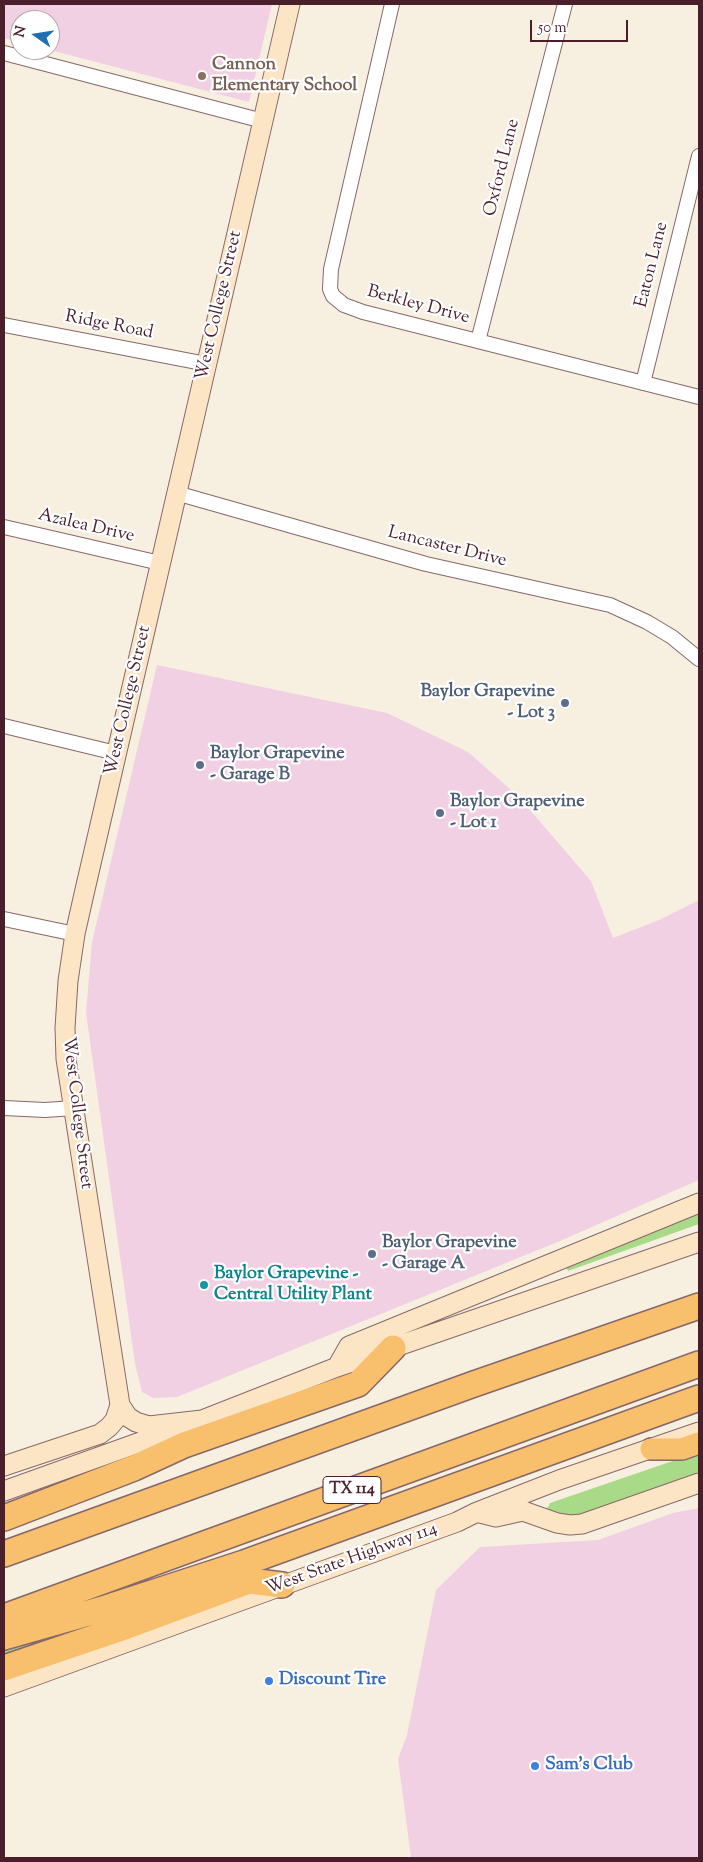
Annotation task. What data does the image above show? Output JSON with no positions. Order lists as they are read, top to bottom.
{
  "streets": {
    "highway": ["TX 114"],
    "main road": ["West College Street", "West State Highway 114"],
    "street": [
      "Oxford Lane",
      "Eaton Lane",
      "Berkley Drive",
      "Ridge Road",
      "Azalea Drive",
      "Lancaster Drive"
    ]
  },
  "crossings": [
    ["Oxford Lane", "Berkley Drive"],
    ["Eaton Lane", "Berkley Drive"],
    ["West College Street", "Ridge Road"],
    ["West College Street", "Azalea Drive"],
    ["West College Street", "Lancaster Drive"]
  ],
  "places": [
    "Cannon Elementary School",
    "Baylor Grapevine - Lot 3",
    "Baylor Grapevine - Garage B",
    "Baylor Grapevine - Lot 1",
    "Baylor Grapevine - Garage A",
    "Baylor Grapevine - Central Utility Plant",
    "Discount Tire",
    "Sam's Club"
  ],
  "scale_bar": "50 m",
  "north": "left"
}
